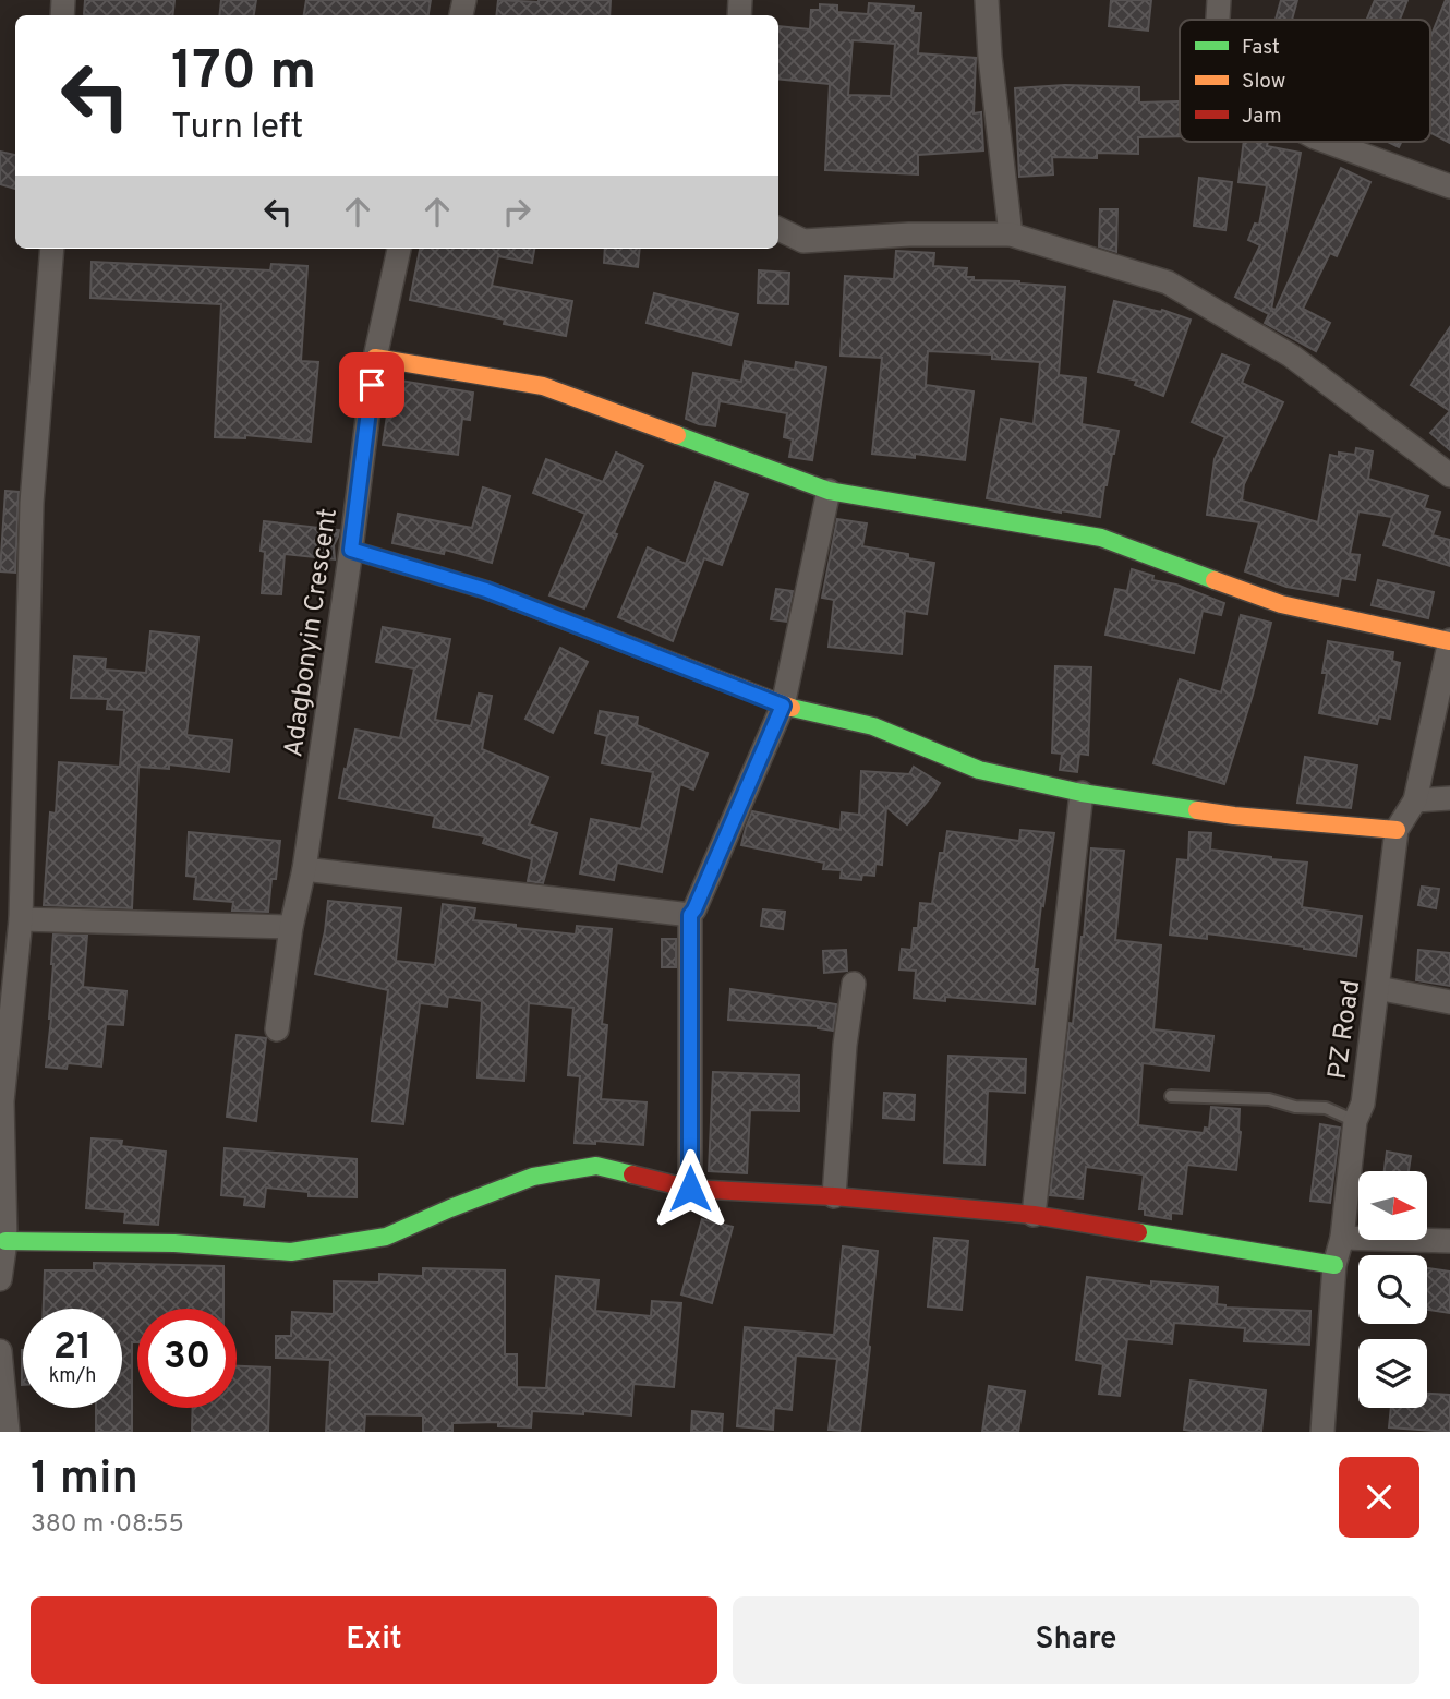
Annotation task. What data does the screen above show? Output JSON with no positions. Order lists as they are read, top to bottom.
{
  "streets": {
    "street": ["Adagbonyin Crescent", "PZ Road"]
  },
  "legend": ["Fast", "Slow", "Jam"],
  "north": "right",
  "page": {
    "turn": ["170 m", "Turn left"],
    "speed": "21 km/h",
    "limit": "30",
    "heading": ["1 min", "380 m · 08:55"],
    "buttons": ["Exit", "Share"]
  }
}
